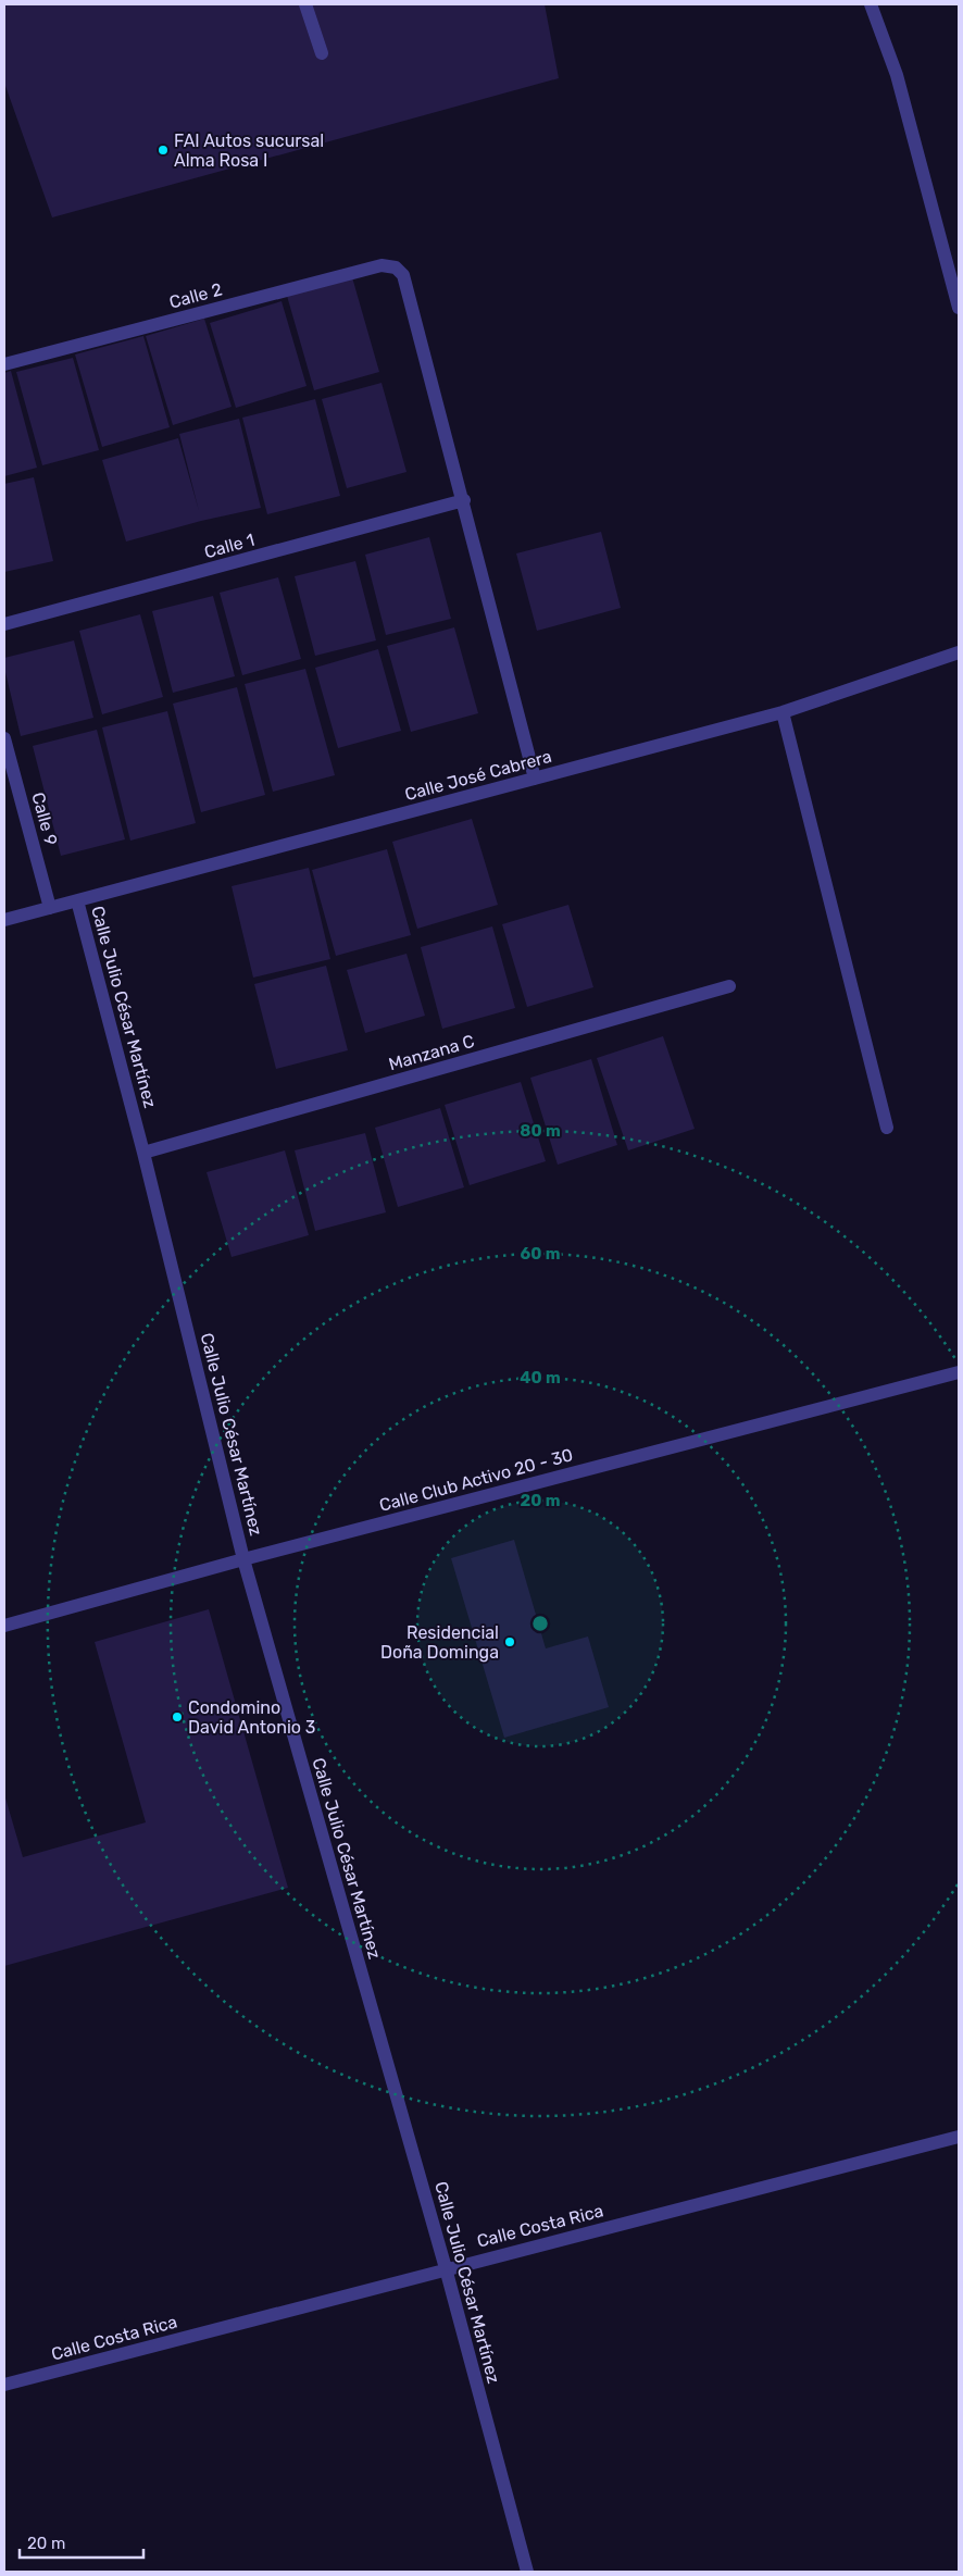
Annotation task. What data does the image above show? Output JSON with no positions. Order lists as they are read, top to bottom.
{
  "streets": {
    "street": [
      "Calle 2",
      "Calle 1",
      "Calle José Cabrera",
      "Calle 9",
      "Calle Julio César Martínez",
      "Manzana C",
      "Calle Club Activo 20 - 30",
      "Calle Costa Rica"
    ]
  },
  "crossings": [
    ["Calle 2", "Calle 1"],
    ["Calle José Cabrera", "Calle 9"],
    ["Calle José Cabrera", "Calle Julio César Martínez"],
    ["Calle Julio César Martínez", "Manzana C"],
    ["Calle Julio César Martínez", "Calle Club Activo 20 - 30"],
    ["Calle Julio César Martínez", "Calle Costa Rica"]
  ],
  "places": ["FAI Autos sucursal Alma Rosa I", "Residencial Doña Dominga", "Condomino David Antonio 3"],
  "scale_bar": "20 m",
  "rings": [
    "80 m",
    "60 m",
    "40 m",
    "20 m"
  ]
}
